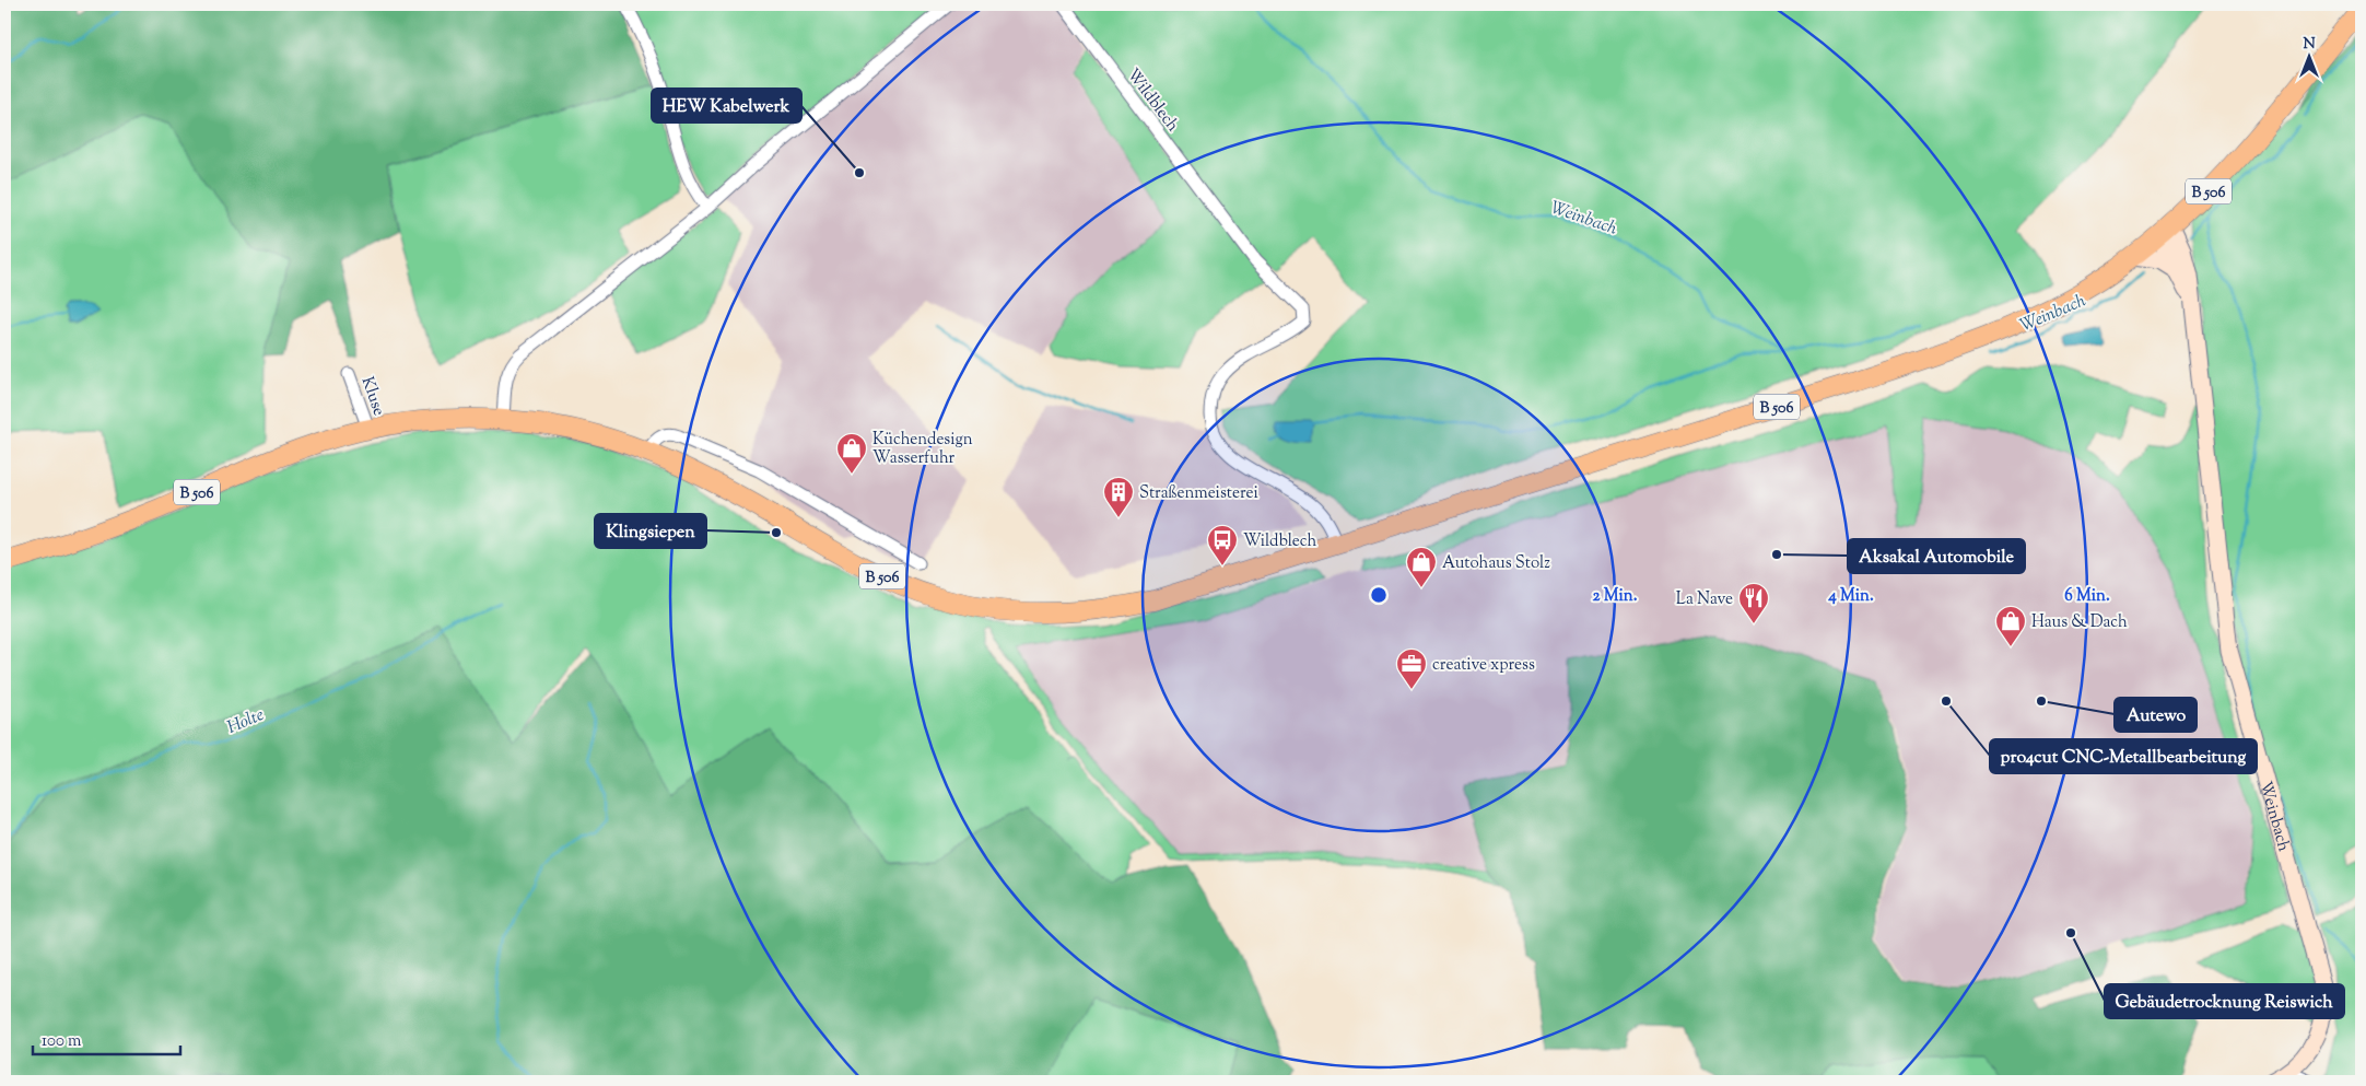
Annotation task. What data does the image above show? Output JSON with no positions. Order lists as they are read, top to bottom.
{
  "streets": {
    "main road": ["B 506", "Weinbach"],
    "street": ["Wildblech", "Kluse"]
  },
  "crossings": [
    ["Wildblech", "B 506"],
    ["B 506", "Kluse"],
    ["B 506", "Weinbach"]
  ],
  "water": ["Weinbach", "Holte"],
  "places": {
    "other": [
      "HEW Kabelwerk",
      "Klingsiepen",
      "Aksakal Automobile",
      "pro4cut CNC-Metallbearbeitung",
      "Autewo",
      "Gebäudetrocknung Reiswich"
    ],
    "shop": ["Küchendesign Wasserfuhr", "Autohaus Stolz", "Haus & Dach"],
    "building": ["Straßenmeisterei"],
    "bus stop": ["Wildblech"],
    "restaurant": ["La Nave"],
    "office": ["creative xpress"]
  },
  "scale_bar": "100 m",
  "north": "top",
  "rings": ["2 Min.", "4 Min.", "6 Min."]
}
